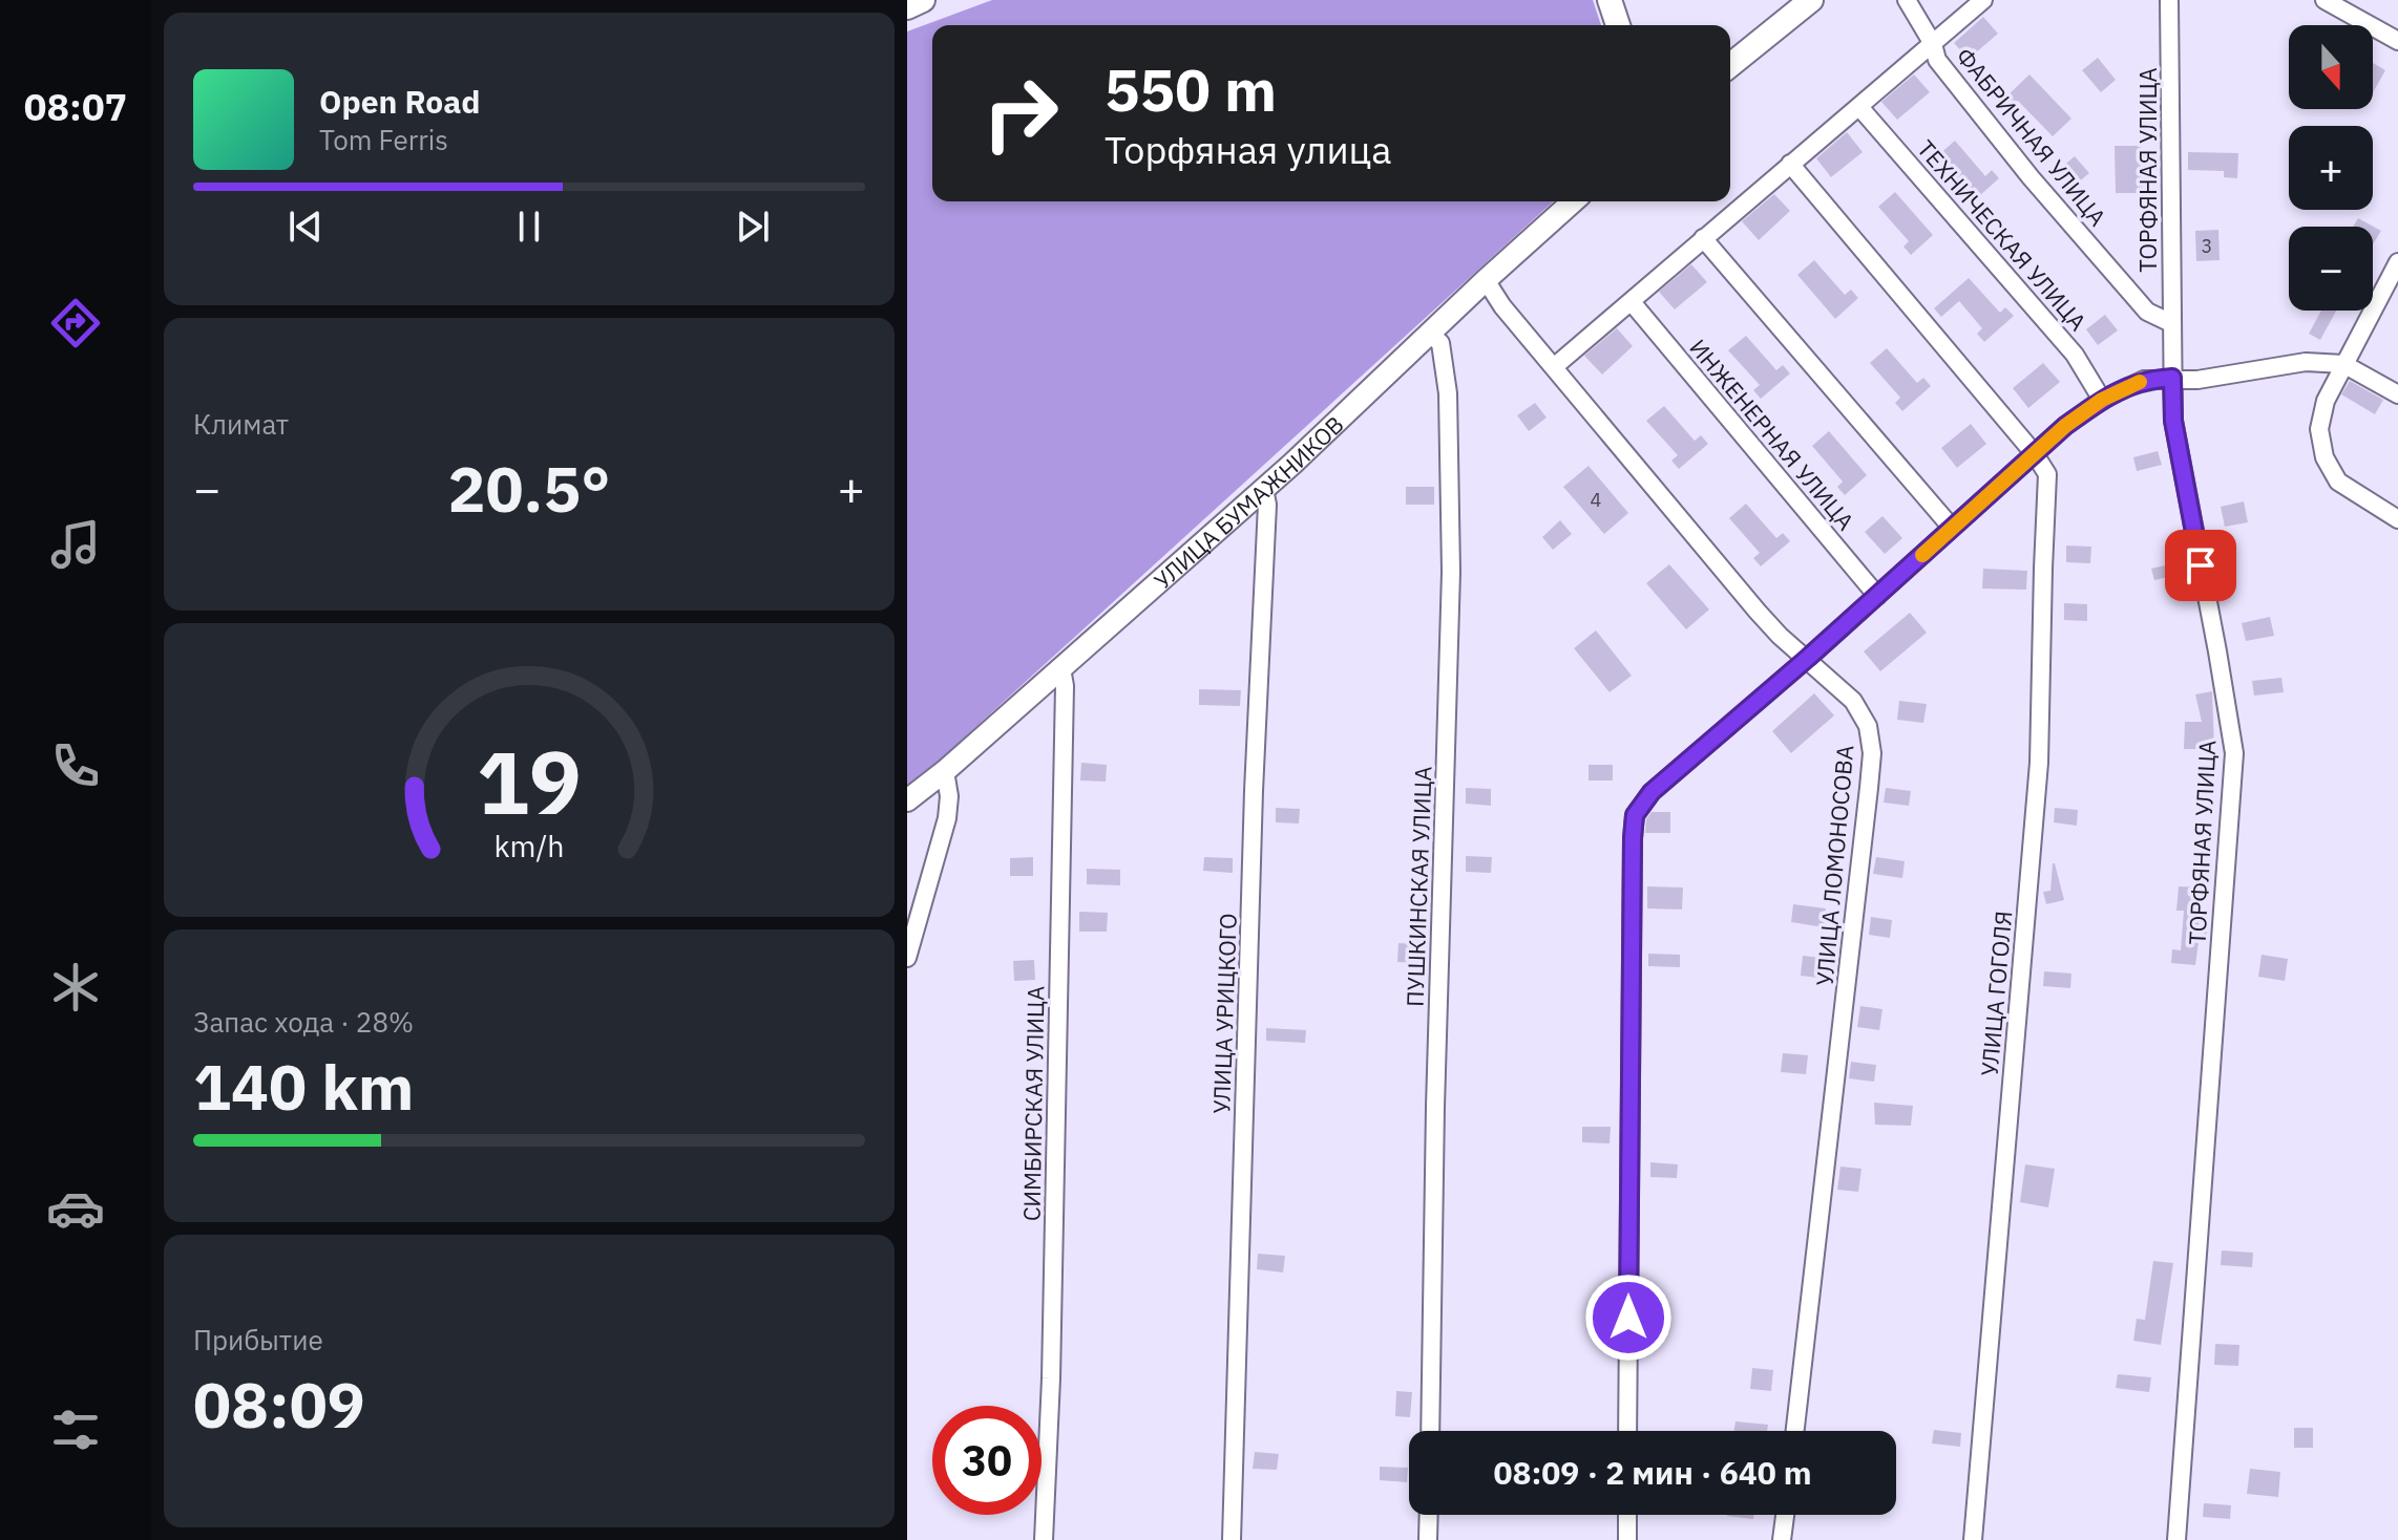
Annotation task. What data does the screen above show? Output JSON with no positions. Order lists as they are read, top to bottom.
{
  "streets": {
    "street": [
      "ФАБРИЧНАЯ УЛИЦА",
      "ТОРФЯНАЯ УЛИЦА",
      "ТЕХНИЧЕСКАЯ УЛИЦА",
      "ИНЖЕНЕРНАЯ УЛИЦА",
      "УЛИЦА БУМАЖНИКОВ",
      "УЛИЦА ЛОМОНОСОВА",
      "ПУШКИНСКАЯ УЛИЦА",
      "УЛИЦА ГОГОЛЯ",
      "УЛИЦА УРИЦКОГО",
      "СИМБИРСКАЯ УЛИЦА"
    ]
  },
  "crossings": [
    ["ФАБРИЧНАЯ УЛИЦА", "ТОРФЯНАЯ УЛИЦА"],
    ["УЛИЦА БУМАЖНИКОВ", "УЛИЦА ЛОМОНОСОВА"],
    ["УЛИЦА БУМАЖНИКОВ", "ПУШКИНСКАЯ УЛИЦА"],
    ["УЛИЦА БУМАЖНИКОВ", "УЛИЦА УРИЦКОГО"],
    ["УЛИЦА БУМАЖНИКОВ", "СИМБИРСКАЯ УЛИЦА"]
  ],
  "house_numbers": ["3", "4"],
  "north": "bottom",
  "page": {
    "tabs": "08:07",
    "map_buttons": ["+", "−"],
    "turn": ["550 m", "Торфяная улица"],
    "song": ["Open Road", "Tom Ferris"],
    "tile": [
      "Климат",
      ["Запас хода · 28%", "140 km"],
      ["Прибытие", "08:09"]
    ],
    "heat": ["−", "20.5°", "+"],
    "limit": "30",
    "trip": "08:09 · 2 мин · 640 m",
    "gauge": ["19", "km/h"]
  }
}
